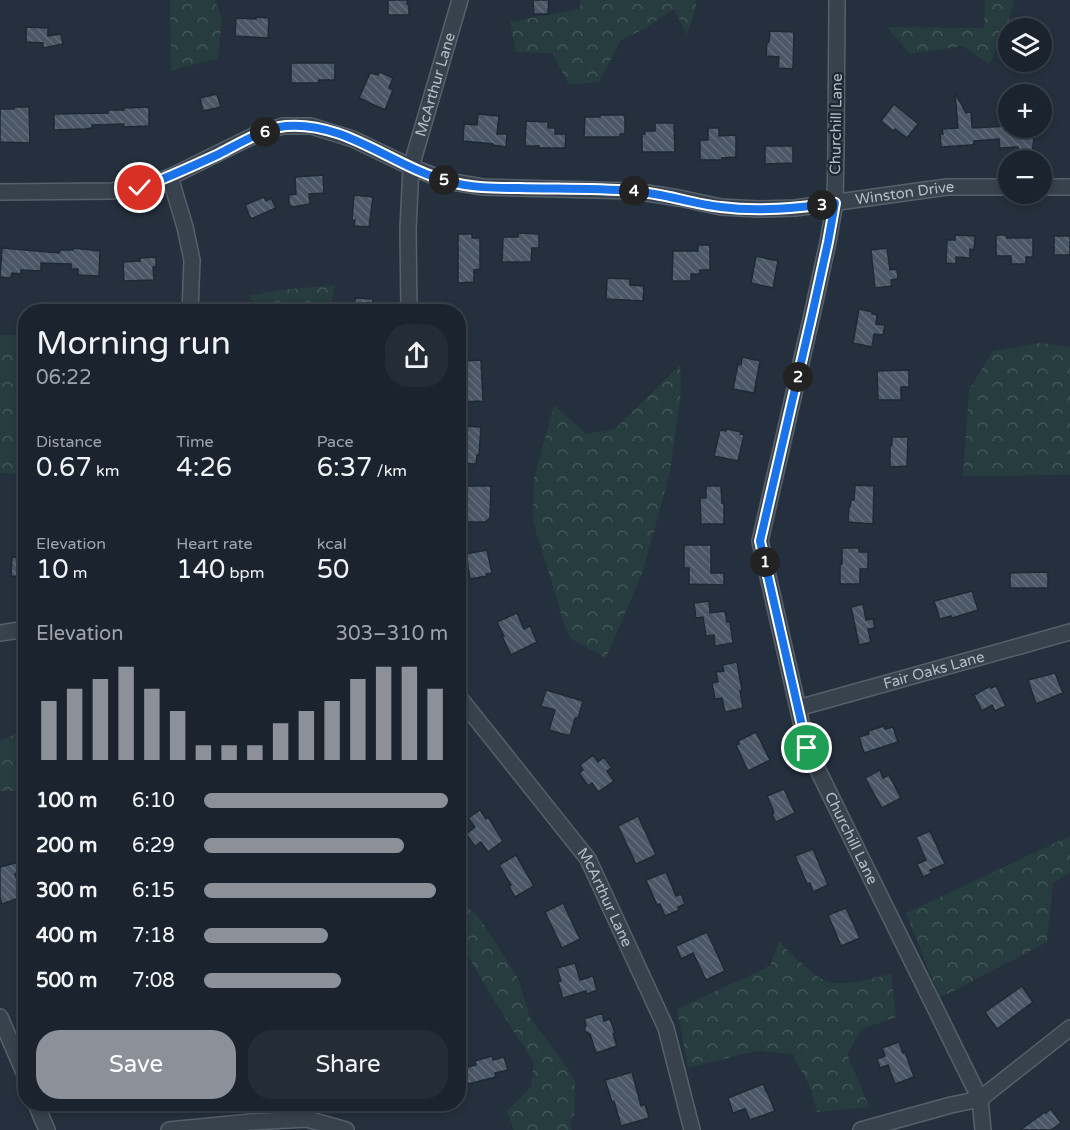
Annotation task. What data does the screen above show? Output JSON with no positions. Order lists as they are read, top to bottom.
{
  "streets": {
    "street": [
      "McArthur Lane",
      "Churchill Lane",
      "Winston Drive",
      "Fair Oaks Lane"
    ]
  },
  "crossings": [
    ["McArthur Lane", "Winston Drive"],
    ["Churchill Lane", "Winston Drive"],
    ["Churchill Lane", "Fair Oaks Lane"]
  ],
  "page": {
    "map_buttons": ["+", "−"],
    "pins": [
      "6",
      "5",
      "4",
      "3",
      "2",
      "1"
    ],
    "heading": ["Morning run", "06:22"],
    "stats": [
      ["Distance", "0.67 km"],
      ["Time", "4:26"],
      ["Pace", "6:37 /km"],
      ["Elevation", "10 m"],
      ["Heart rate", "140 bpm"],
      ["kcal", "50"]
    ],
    "chart": ["Elevation", "303–310 m"],
    "list": [
      {
        "name": "100 m",
        "note": "6:10"
      },
      {
        "name": "200 m",
        "note": "6:29"
      },
      {
        "name": "300 m",
        "note": "6:15"
      },
      {
        "name": "400 m",
        "note": "7:18"
      },
      {
        "name": "500 m",
        "note": "7:08"
      }
    ],
    "buttons": ["Save", "Share"]
  }
}
